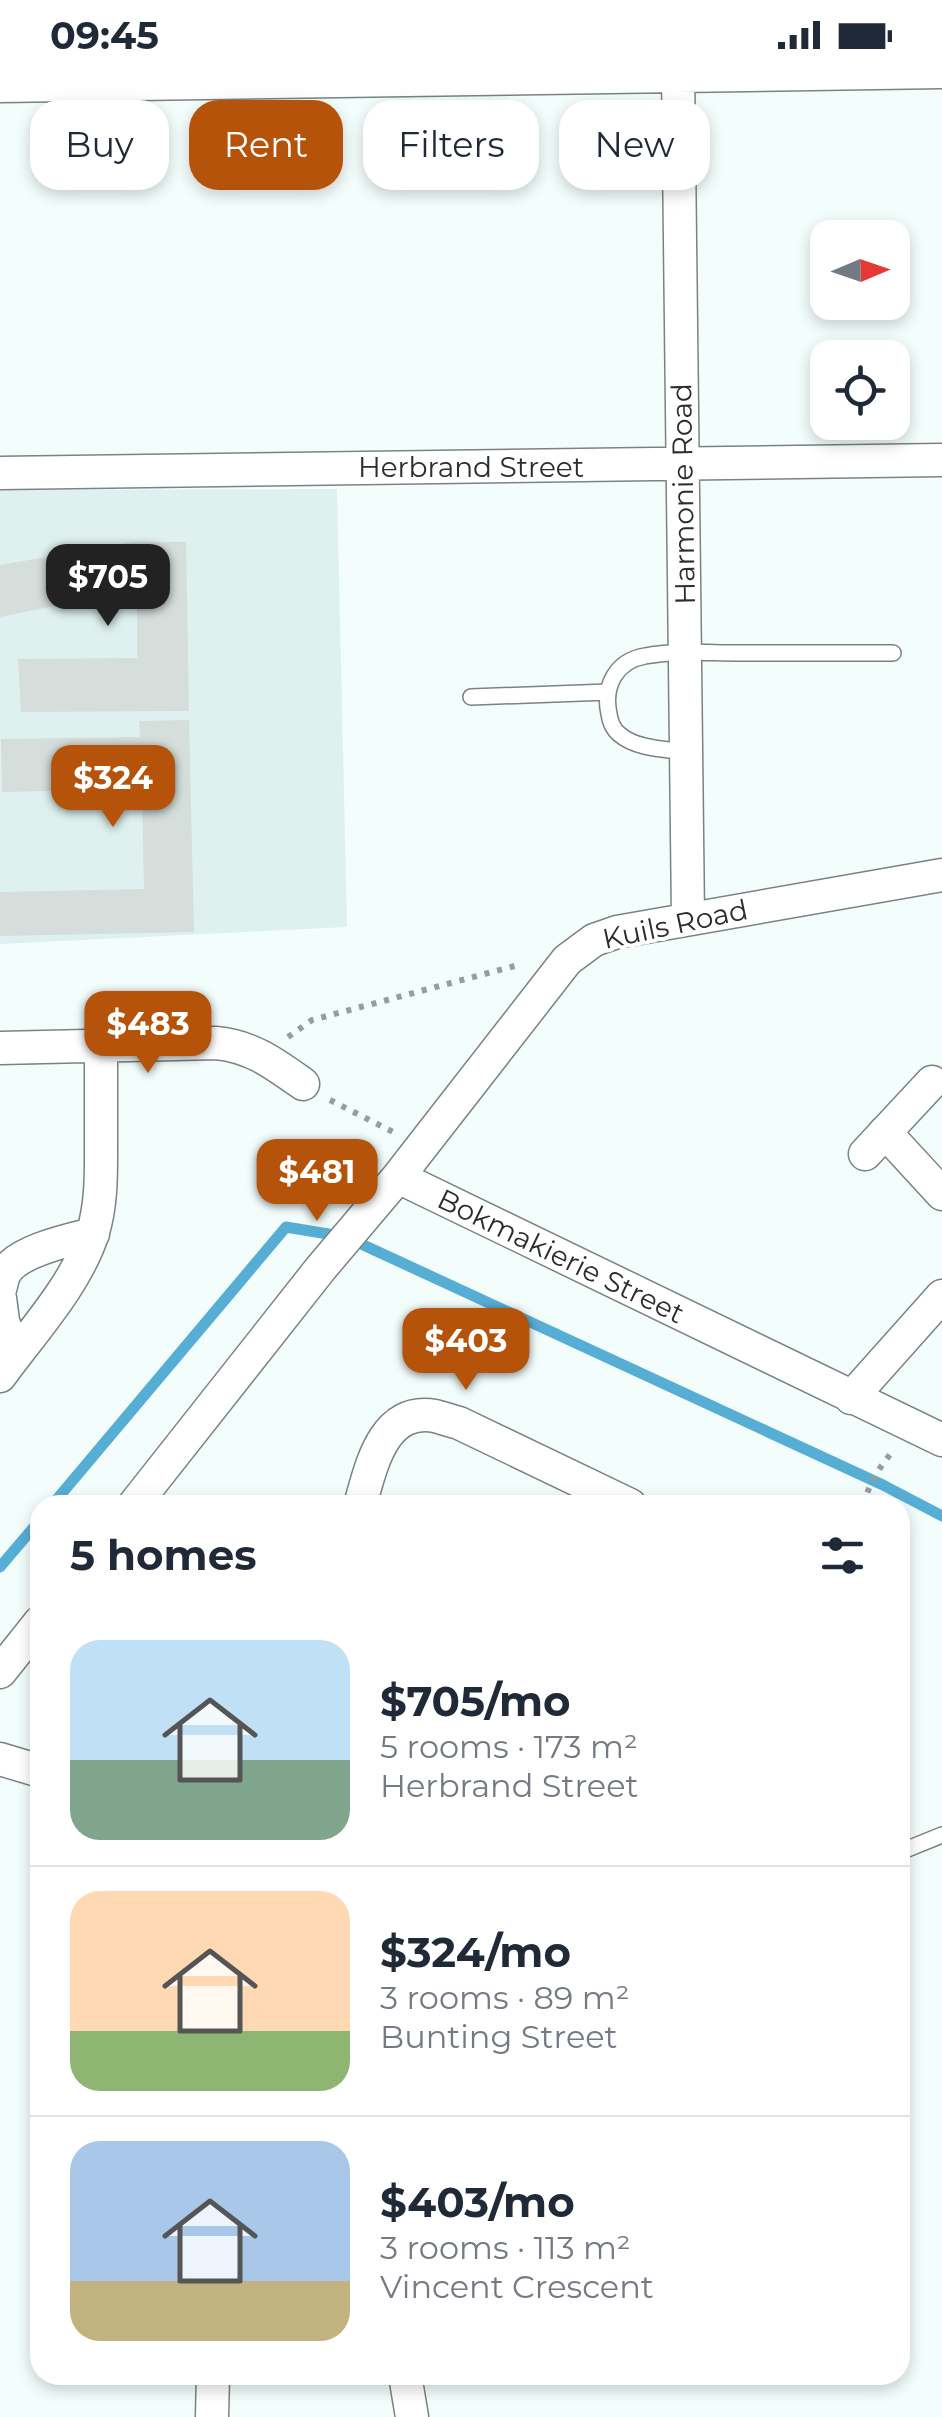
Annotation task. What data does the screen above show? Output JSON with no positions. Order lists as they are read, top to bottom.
{
  "streets": {
    "street": [
      "Herbrand Street",
      "Harmonie Road",
      "Kuils Road",
      "Bokmakierie Street"
    ]
  },
  "crossings": [
    ["Herbrand Street", "Harmonie Road"],
    ["Harmonie Road", "Kuils Road"],
    ["Kuils Road", "Bokmakierie Street"]
  ],
  "north": "right",
  "page": {
    "status": "09:45",
    "chip": [
      "Buy",
      "Rent",
      "Filters",
      "New"
    ],
    "price": [
      "$705",
      "$324",
      "$483",
      "$481",
      "$403"
    ],
    "heading": "5 homes",
    "list": [
      {
        "name": "$705/mo",
        "note": "5 rooms · 173 m² · Herbrand Street"
      },
      {
        "name": "$324/mo",
        "note": "3 rooms · 89 m² · Bunting Street"
      },
      {
        "name": "$403/mo",
        "note": "3 rooms · 113 m² · Vincent Crescent"
      }
    ]
  }
}
